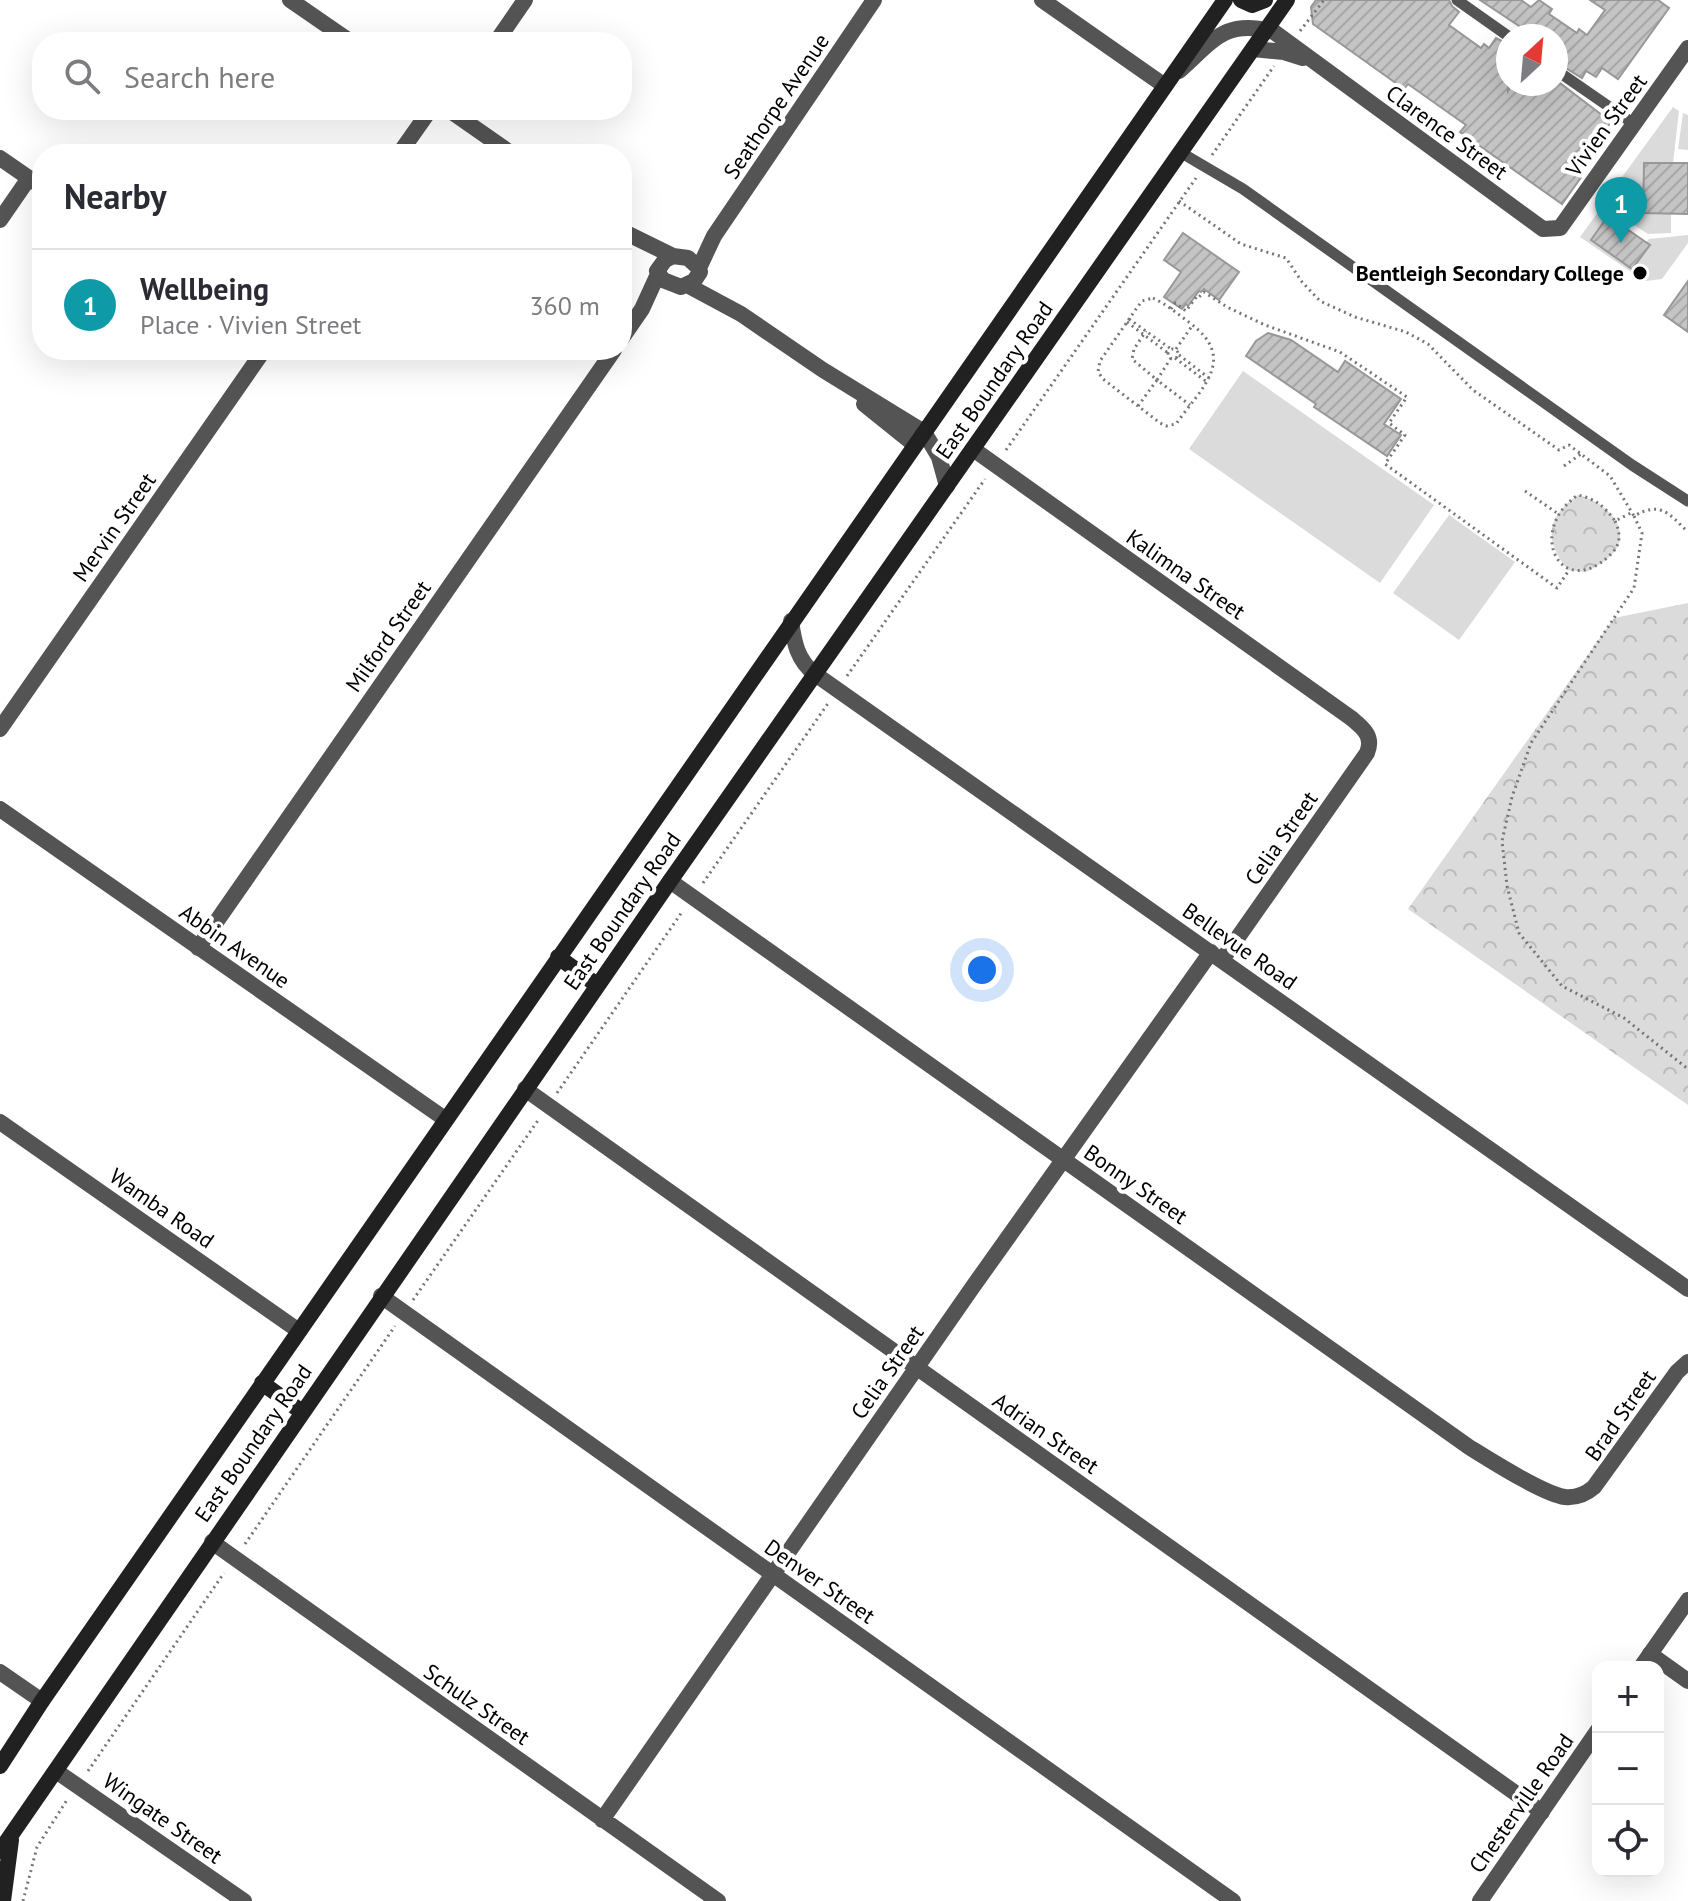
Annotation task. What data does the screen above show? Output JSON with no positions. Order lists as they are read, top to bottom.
{
  "streets": {
    "main road": ["East Boundary Road"],
    "street": [
      "Seathorpe Avenue",
      "Vivien Street",
      "Clarence Street",
      "Mervin Street",
      "Kalimna Street",
      "Milford Street",
      "Celia Street",
      "Abbin Avenue",
      "Bellevue Road",
      "Bonny Street",
      "Wamba Road",
      "Brad Street",
      "Adrian Street",
      "Denver Street",
      "Schulz Street",
      "Chesterville Road",
      "Wingate Street"
    ]
  },
  "crossings": [
    ["Vivien Street", "Clarence Street"],
    ["Clarence Street", "East Boundary Road"],
    ["East Boundary Road", "Kalimna Street"],
    ["East Boundary Road", "Abbin Avenue"],
    ["East Boundary Road", "Bellevue Road"],
    ["East Boundary Road", "Bonny Street"],
    ["East Boundary Road", "Wamba Road"],
    ["East Boundary Road", "Adrian Street"],
    ["East Boundary Road", "Denver Street"],
    ["East Boundary Road", "Schulz Street"],
    ["East Boundary Road", "Wingate Street"],
    ["Kalimna Street", "Celia Street"],
    ["Milford Street", "Abbin Avenue"],
    ["Celia Street", "Bellevue Road"],
    ["Celia Street", "Bonny Street"],
    ["Celia Street", "Adrian Street"],
    ["Celia Street", "Denver Street"],
    ["Celia Street", "Schulz Street"],
    ["Bonny Street", "Brad Street"],
    ["Adrian Street", "Chesterville Road"]
  ],
  "places": ["Bentleigh Secondary College"],
  "north": "top right",
  "page": {
    "search": "Search here",
    "heading": "Nearby",
    "pins": "1",
    "list": [
      {
        "mark": "1",
        "name": "Wellbeing",
        "note": "Place · Vivien Street",
        "value": "360 m"
      }
    ],
    "map_buttons": ["+", "−"]
  }
}
